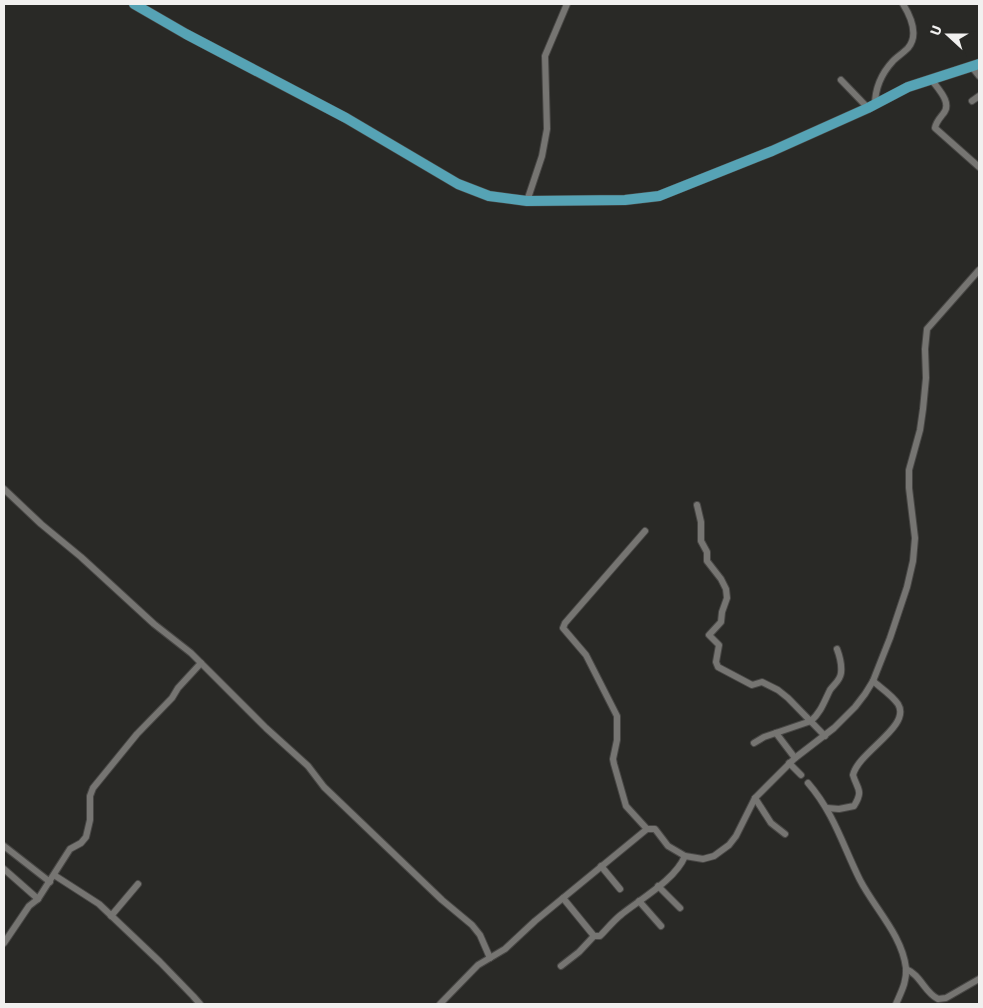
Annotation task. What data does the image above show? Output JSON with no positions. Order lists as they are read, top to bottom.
{
  "north": "left"
}
